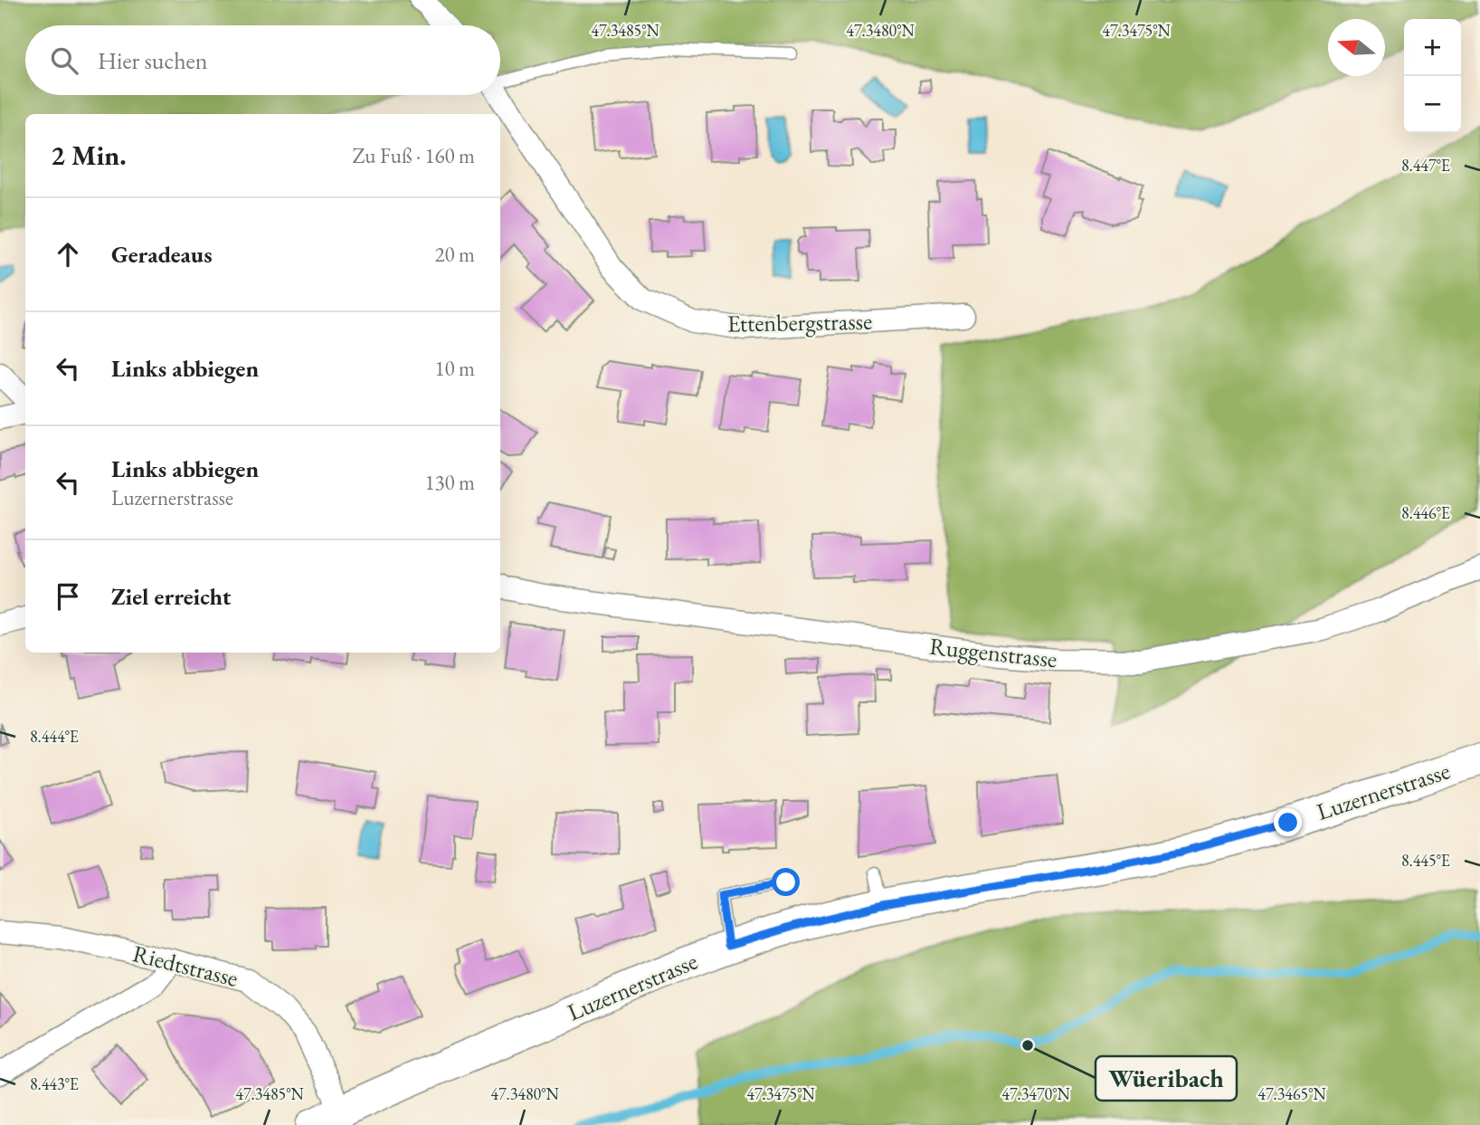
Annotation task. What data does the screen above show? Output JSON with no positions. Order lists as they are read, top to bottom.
{
  "streets": {
    "main road": ["Luzernerstrasse"],
    "street": ["Ettenbergstrasse", "Ruggenstrasse", "Riedtstrasse"]
  },
  "crossings": [
    ["Luzernerstrasse", "Riedtstrasse"]
  ],
  "places": ["Wüeribach"],
  "north": "left",
  "page": {
    "map_buttons": ["+", "−"],
    "search": "Hier suchen",
    "heading": ["2 Min.", "Zu Fuß · 160 m"],
    "list": [
      ["Geradeaus", "20 m"],
      ["Links abbiegen", "10 m"],
      ["Links abbiegen", "Luzernerstrasse", "130 m"],
      "Ziel erreicht"
    ]
  },
  "coordinates": [
    "47.3485°N",
    "47.3480°N",
    "47.3475°N",
    "8.447°E",
    "8.446°E",
    "8.444°E",
    "8.445°E",
    "8.443°E",
    "47.3470°N",
    "47.3465°N"
  ]
}
